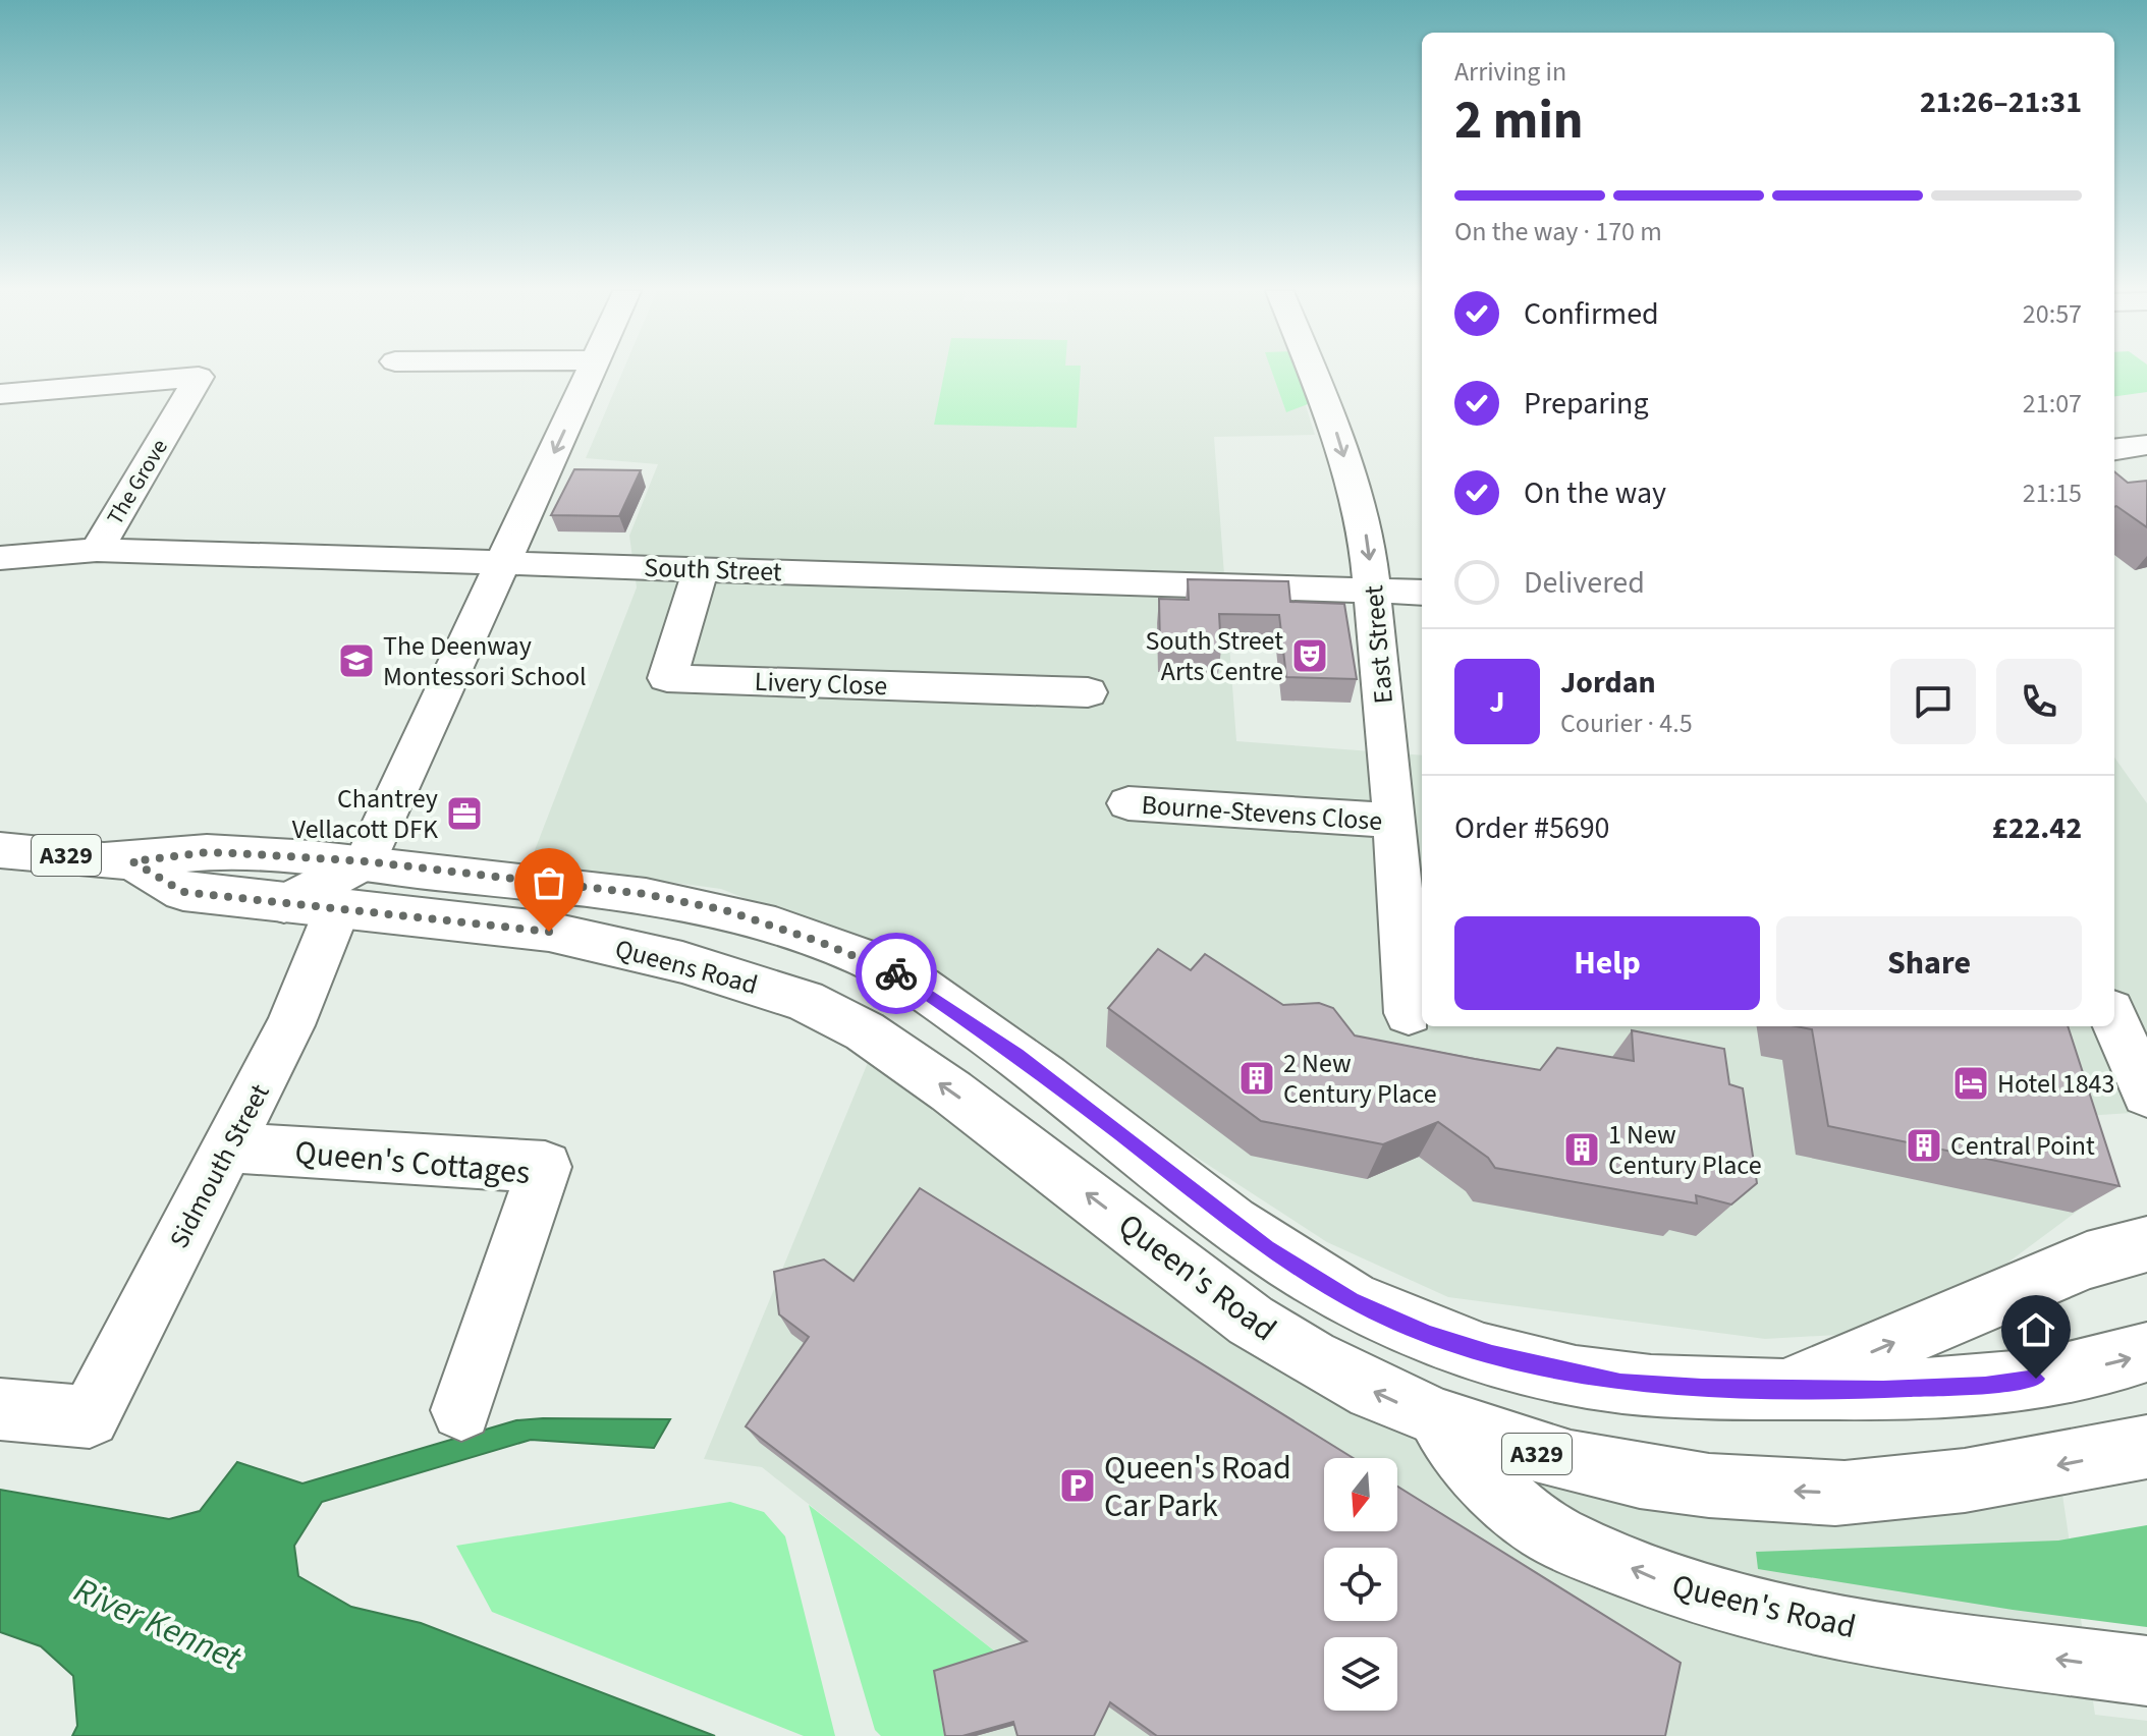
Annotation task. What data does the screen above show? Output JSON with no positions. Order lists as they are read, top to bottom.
{
  "streets": {
    "street": [
      "The Grove",
      "South Street",
      "East Street",
      "Livery Close",
      "Bourne-Stevens Close",
      "A329",
      "Queens Road",
      "Queen's Cottages",
      "Sidmouth Street",
      "Queen's Road"
    ]
  },
  "crossings": [
    ["The Grove", "South Street"],
    ["South Street", "East Street"],
    ["South Street", "Livery Close"],
    ["East Street", "Bourne-Stevens Close"],
    ["A329", "Queens Road"],
    ["Queens Road", "Sidmouth Street"],
    ["Queens Road", "Queen's Road"],
    ["Queen's Cottages", "Sidmouth Street"]
  ],
  "water": ["River Kennet"],
  "places": {
    "theatre": ["South Street Arts Centre"],
    "school or university": ["The Deenway Montessori School"],
    "office": ["Chantrey Vellacott DFK"],
    "building": ["2 New Century Place", "Central Point", "1 New Century Place"],
    "hotel": ["Hotel 1843"],
    "parking": ["Queen's Road Car Park"]
  },
  "north": "bottom",
  "page": {
    "heading": ["2 min", "Arriving in", "21:26–21:31"],
    "panel": [
      "Jordan",
      "Courier · 4.5",
      "Order #5690",
      "£22.42"
    ],
    "bar": "On the way · 170 m",
    "list": [
      ["Confirmed", "20:57"],
      ["Preparing", "21:07"],
      ["On the way", "21:15"],
      "Delivered"
    ],
    "round": "J",
    "buttons": ["Help", "Share"]
  }
}
